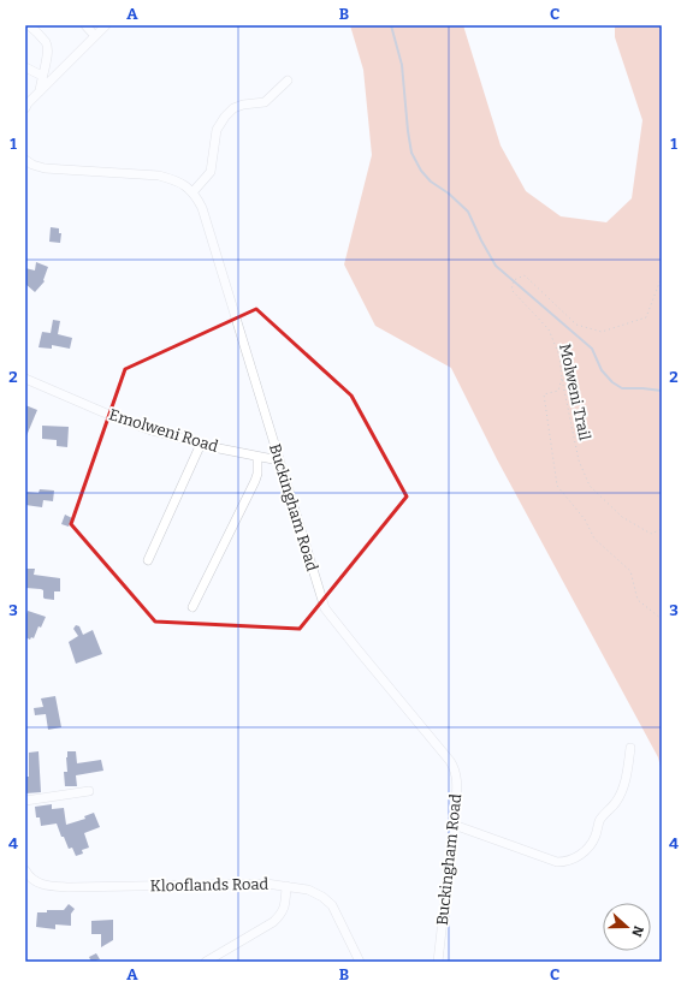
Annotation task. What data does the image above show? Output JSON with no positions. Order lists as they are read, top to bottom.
{
  "streets": {
    "street": ["Emolweni Road", "Buckingham Road", "Klooflands Road"],
    "path": ["Molweni Trail"]
  },
  "crossings": [
    ["Emolweni Road", "Buckingham Road"]
  ],
  "north": "right",
  "grid": {
    "columns": ["A", "B", "C"],
    "rows": [
      "1",
      "2",
      "3",
      "4"
    ]
  }
}
